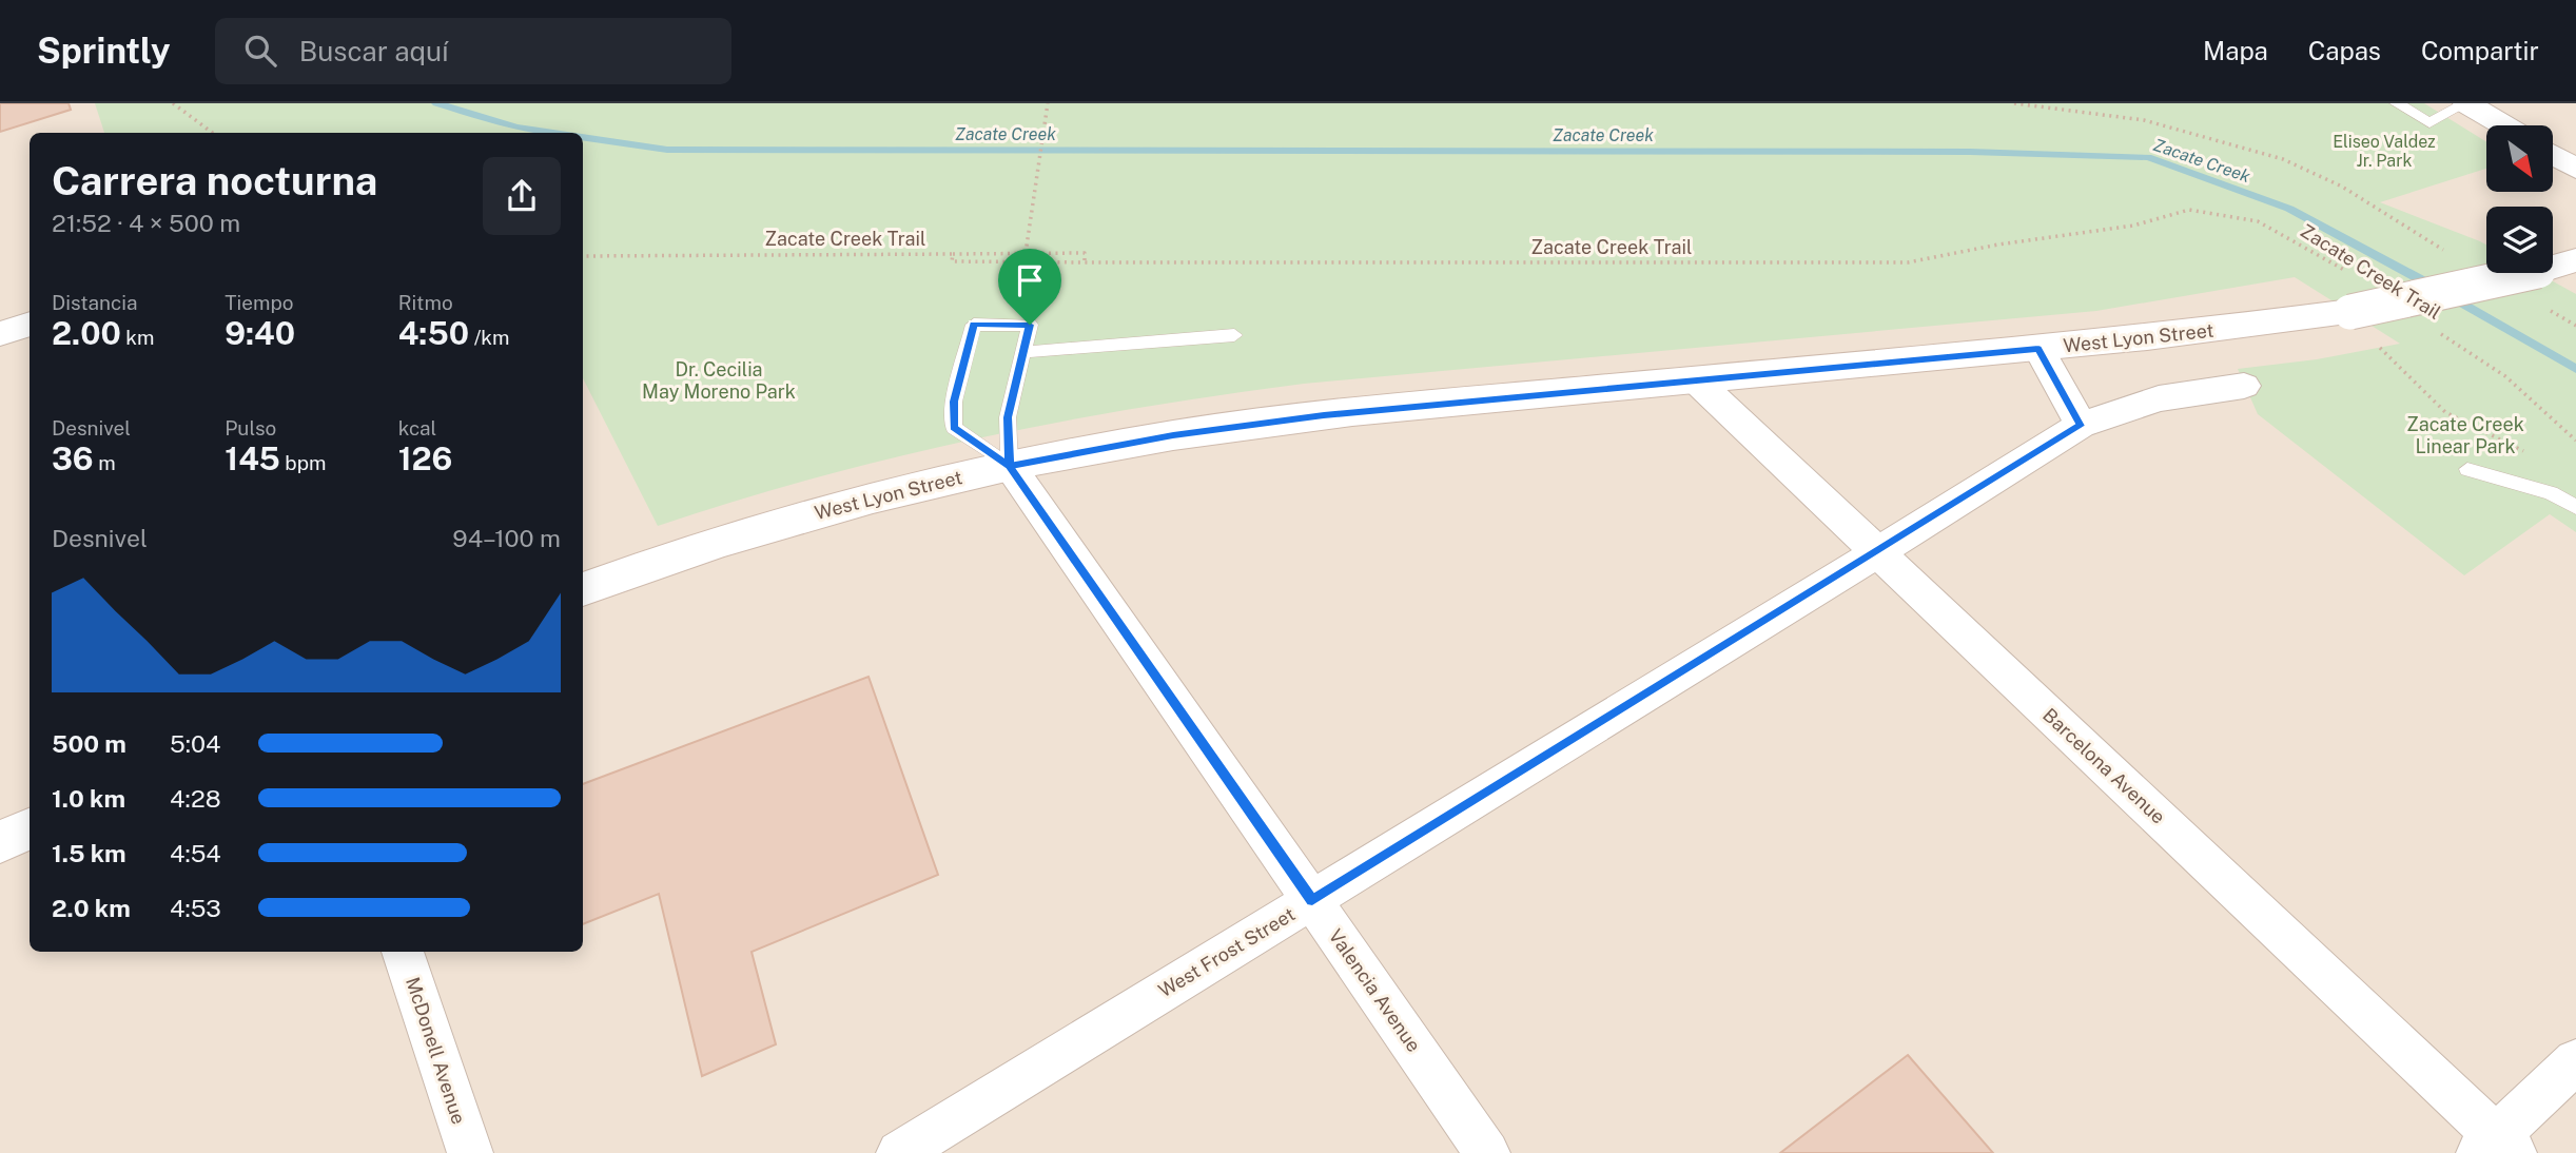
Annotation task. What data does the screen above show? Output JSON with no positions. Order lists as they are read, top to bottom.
{
  "streets": {
    "main road": ["West Lyon Street"],
    "street": [
      "Barcelona Avenue",
      "West Frost Street",
      "Valencia Avenue",
      "McDonell Avenue"
    ],
    "path": ["Zacate Creek Trail"]
  },
  "crossings": [
    ["West Lyon Street", "Barcelona Avenue"],
    ["West Lyon Street", "Valencia Avenue"],
    ["Barcelona Avenue", "West Frost Street"],
    ["West Frost Street", "Valencia Avenue"]
  ],
  "water": ["Zacate Creek"],
  "parks": ["Eliseo Valdez Jr. Park", "Dr. Cecilia May Moreno Park", "Zacate Creek Linear Park"],
  "north": "bottom right",
  "page": {
    "header": "Sprintly",
    "search": "Buscar aquí",
    "nav": ["Mapa", "Capas", "Compartir"],
    "heading": ["Carrera nocturna", "21:52 · 4 × 500 m"],
    "stats": [
      ["Distancia", "2.00 km"],
      ["Tiempo", "9:40"],
      ["Ritmo", "4:50 /km"],
      ["Desnivel", "36 m"],
      ["Pulso", "145 bpm"],
      ["kcal", "126"]
    ],
    "chart": ["Desnivel", "94–100 m"],
    "list": [
      {
        "name": "500 m",
        "note": "5:04"
      },
      {
        "name": "1.0 km",
        "note": "4:28"
      },
      {
        "name": "1.5 km",
        "note": "4:54"
      },
      {
        "name": "2.0 km",
        "note": "4:53"
      }
    ]
  }
}
